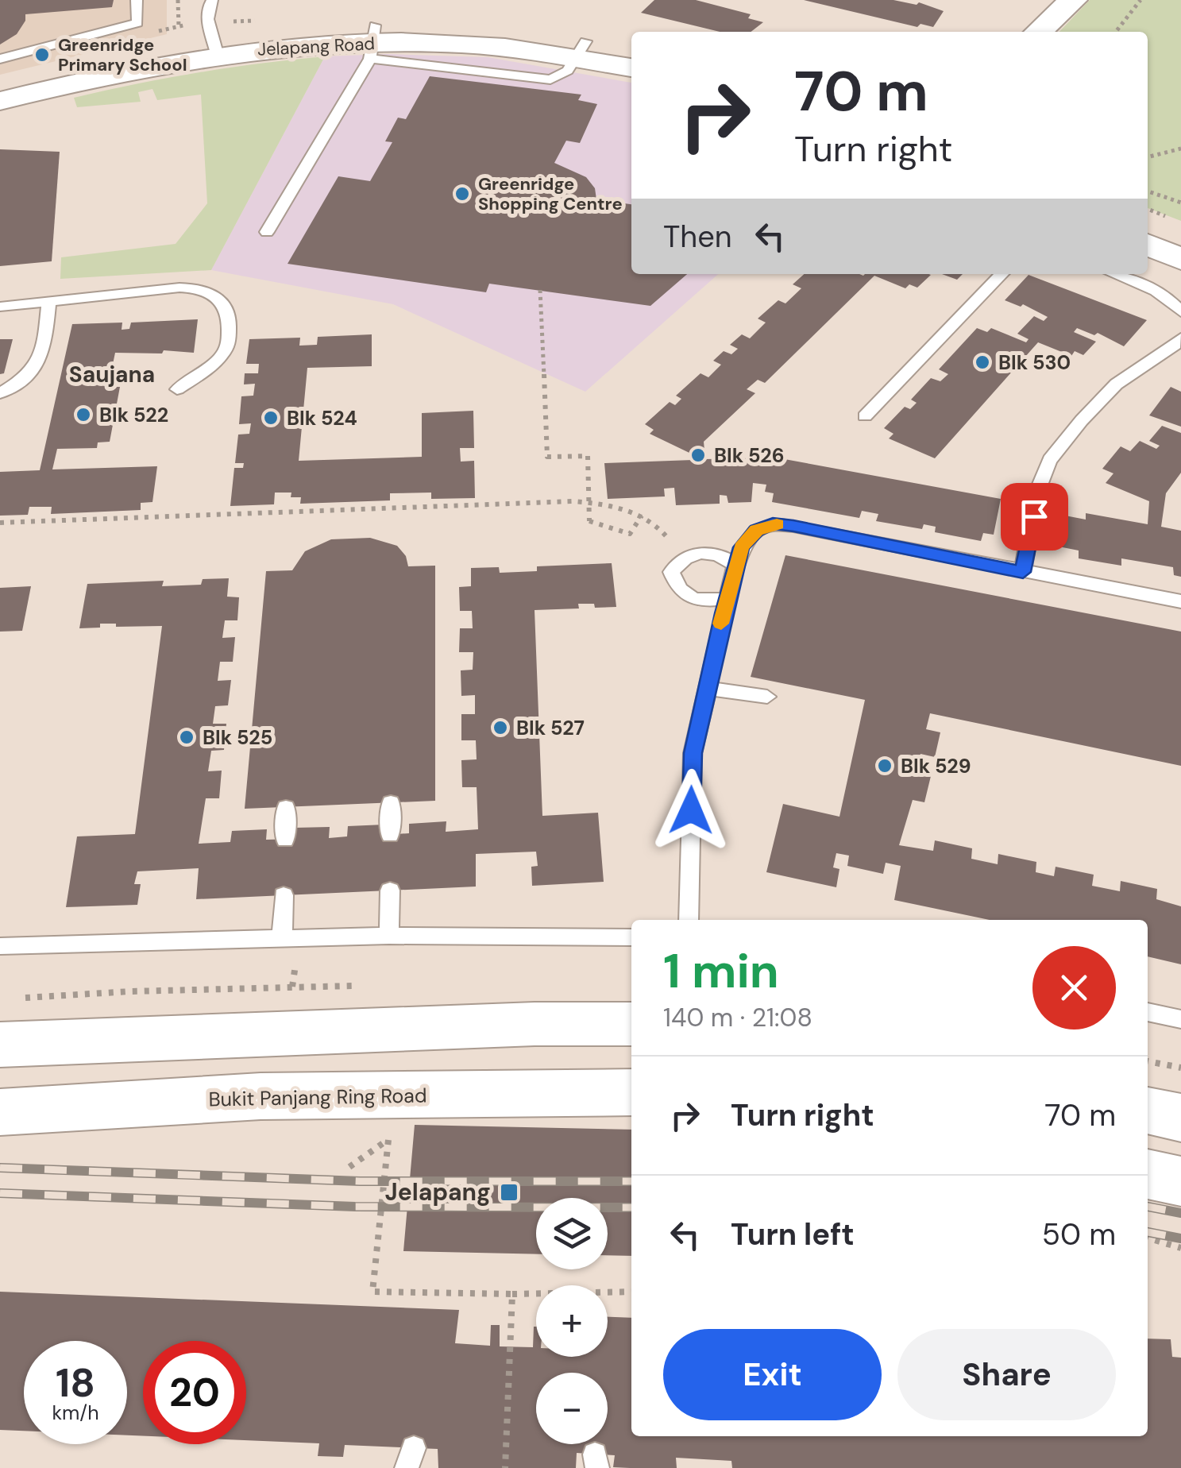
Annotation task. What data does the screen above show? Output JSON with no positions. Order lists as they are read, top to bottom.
{
  "streets": {
    "street": ["Jelapang Road", "Bukit Panjang Ring Road"]
  },
  "districts": ["Saujana"],
  "places": {
    "other": [
      "Greenridge Primary School",
      "Greenridge Shopping Centre",
      "Blk 530",
      "Blk 522",
      "Blk 524",
      "Blk 526",
      "Blk 527",
      "Blk 525",
      "Blk 529"
    ],
    "transit": ["Jelapang"]
  },
  "page": {
    "turn": ["70 m", "Turn right"],
    "then": "Then",
    "heading": ["1 min", "140 m · 21:08"],
    "list": [
      {
        "name": "Turn right",
        "value": "70 m"
      },
      {
        "name": "Turn left",
        "value": "50 m"
      }
    ],
    "map_buttons": ["+", "−"],
    "buttons": ["Exit", "Share"],
    "speed": "18 km/h",
    "limit": "20"
  }
}
